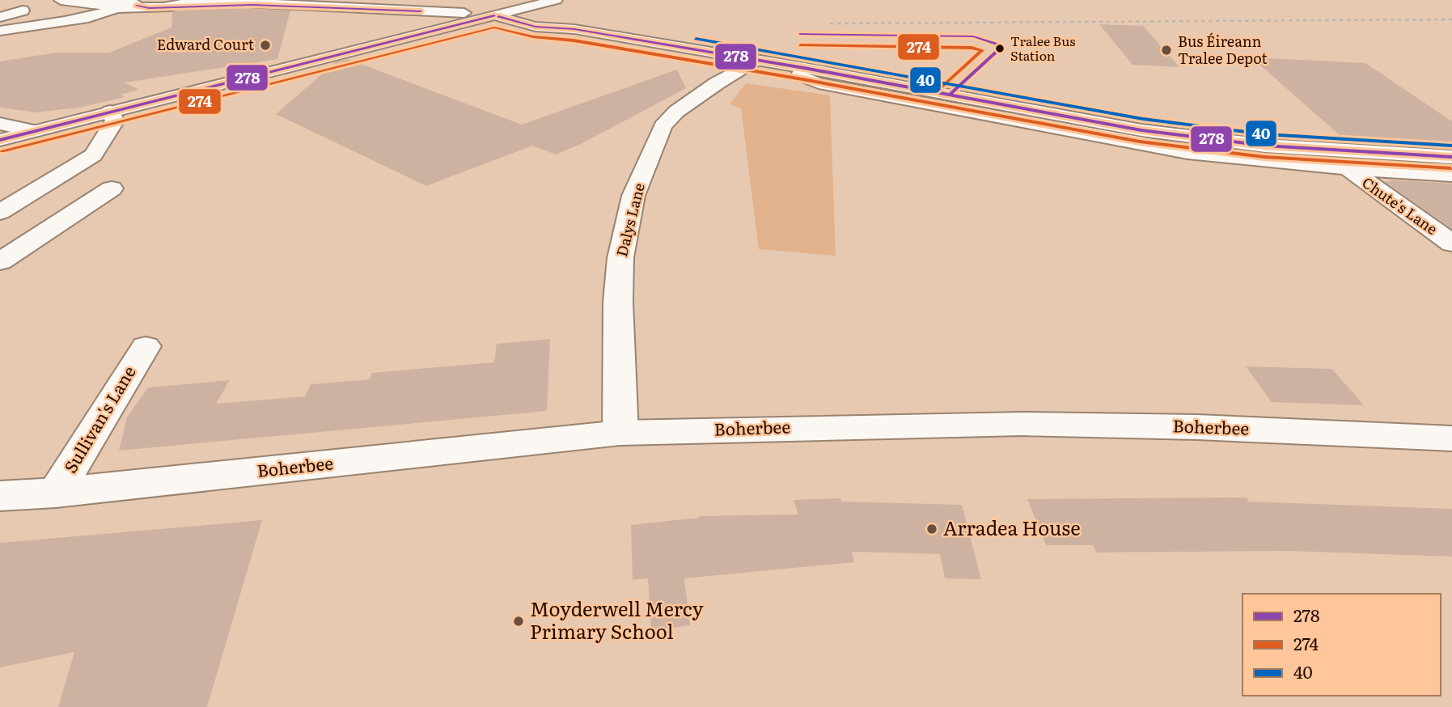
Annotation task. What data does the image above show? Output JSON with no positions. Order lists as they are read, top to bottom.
{
  "streets": {
    "main road": [
      "Chute's Lane",
      "Dalys Lane",
      "Sullivan's Lane",
      "Boherbee"
    ]
  },
  "crossings": [
    ["Dalys Lane", "Boherbee"],
    ["Sullivan's Lane", "Boherbee"]
  ],
  "places": [
    "Edward Court",
    "Tralee Bus Station",
    "Bus Éireann Tralee Depot",
    "Arradea House",
    "Moyderwell Mercy Primary School"
  ],
  "lines": ["transit line 278", "transit line 274", "transit line 40"],
  "legend": ["278", "274", "40"]
}
